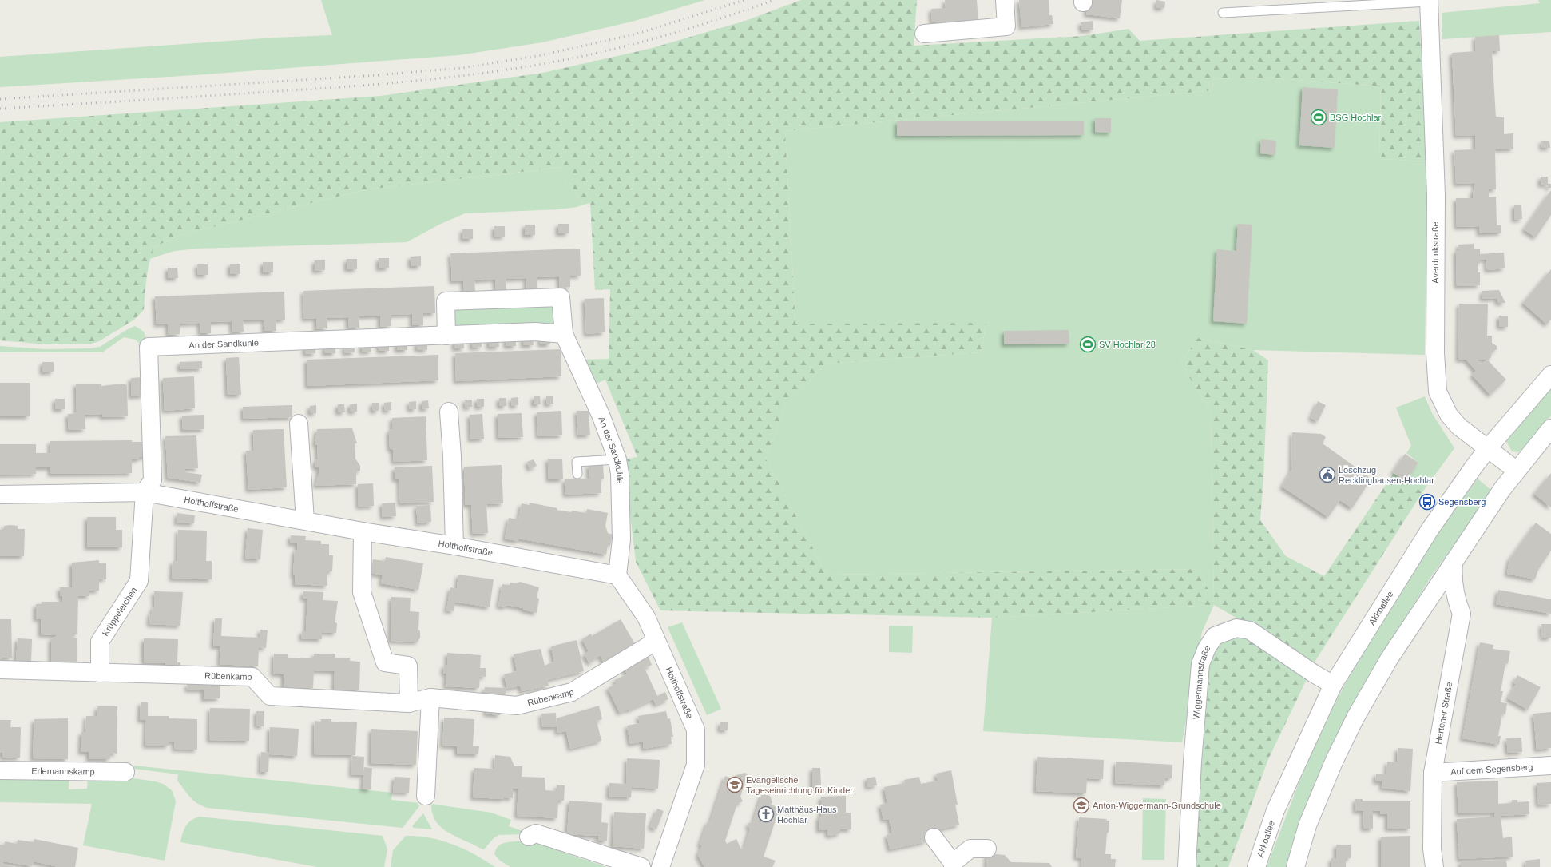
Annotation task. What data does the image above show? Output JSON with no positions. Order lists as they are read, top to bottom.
{
  "streets": {
    "street": [
      "Averdunkstraße",
      "An der Sandkuhle",
      "Holthoffstraße",
      "Akkoallee",
      "Krüppeleichen",
      "Rübenkamp",
      "Wiggermannstraße",
      "Hertener Straße",
      "Auf dem Segensberg",
      "Erlemannskamp"
    ]
  },
  "crossings": [
    ["Averdunkstraße", "Akkoallee"],
    ["An der Sandkuhle", "Holthoffstraße"],
    ["An der Sandkuhle", "Krüppeleichen"],
    ["Holthoffstraße", "Krüppeleichen"],
    ["Holthoffstraße", "Rübenkamp"],
    ["Akkoallee", "Wiggermannstraße"],
    ["Krüppeleichen", "Rübenkamp"],
    ["Hertener Straße", "Auf dem Segensberg"]
  ],
  "places": {
    "sports": ["BSG Hochlar", "SV Hochlar 28"],
    "public building": ["Löschzug Recklinghausen-Hochlar"],
    "bus stop": ["Segensberg"],
    "school or university": ["Evangelische Tageseinrichtung für Kinder", "Anton-Wiggermann-Grundschule"],
    "church": ["Matthäus-Haus Hochlar"]
  }
}
